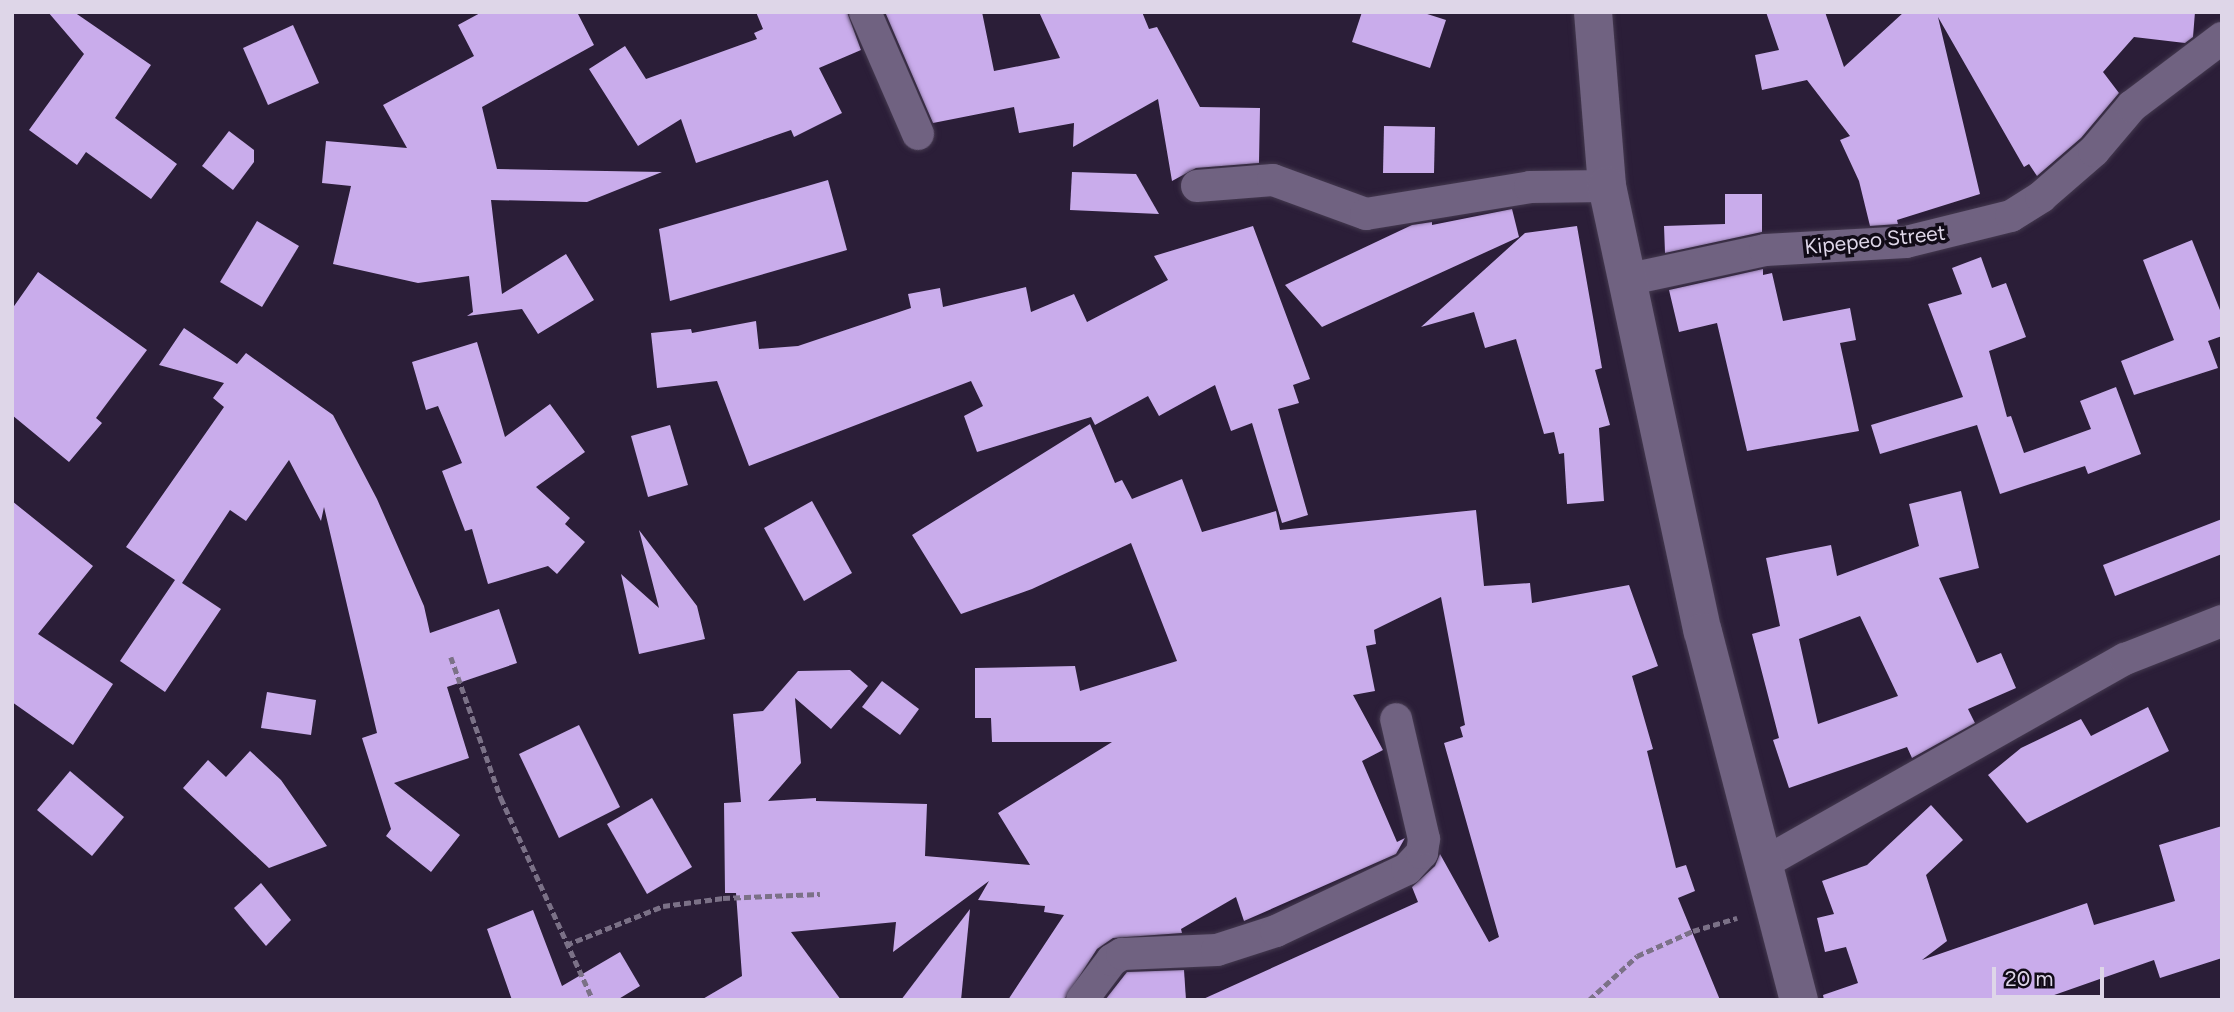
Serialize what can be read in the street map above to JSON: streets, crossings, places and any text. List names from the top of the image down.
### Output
{
  "streets": {
    "street": ["Kipepeo Street"]
  },
  "scale_bar": "20 m"
}
